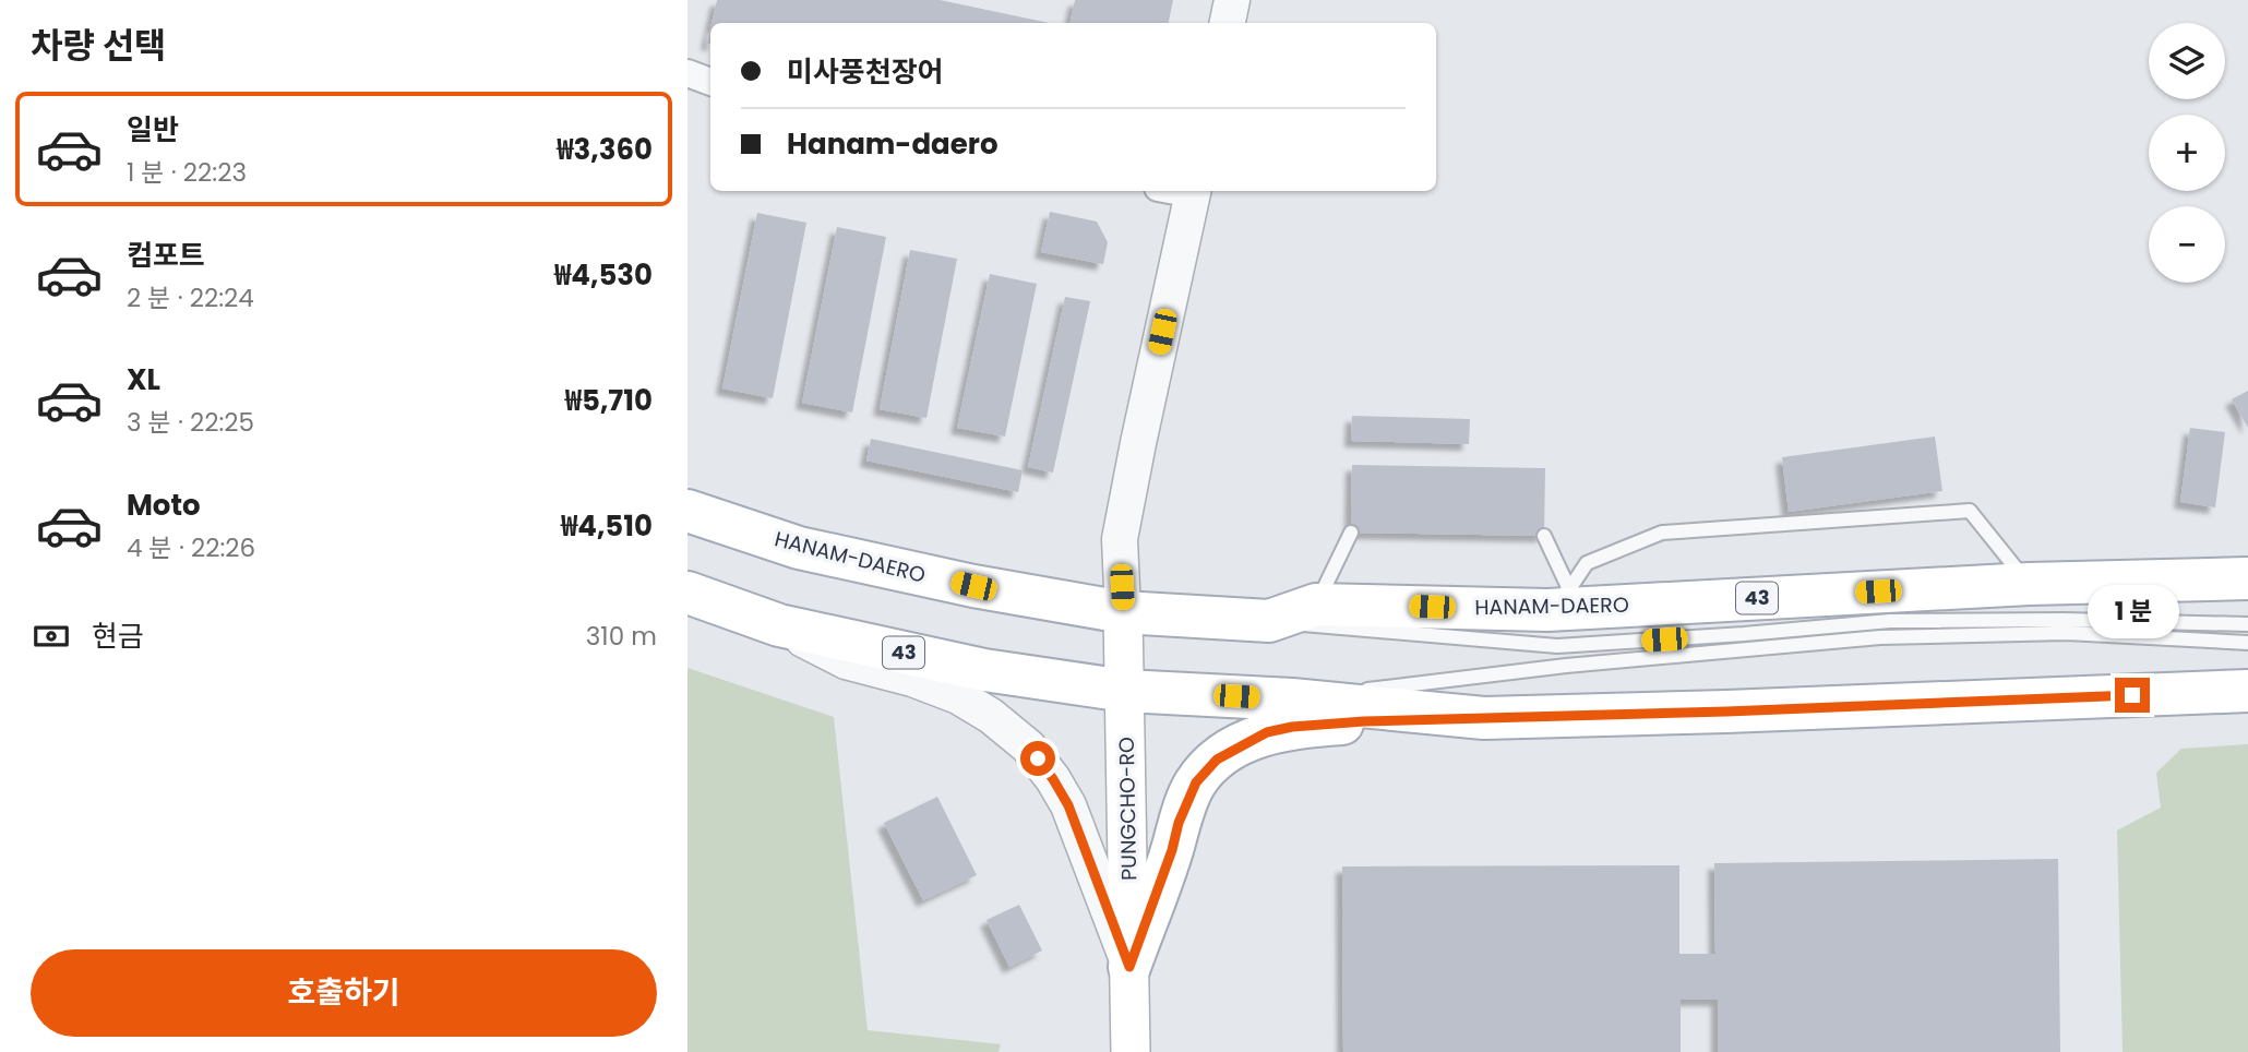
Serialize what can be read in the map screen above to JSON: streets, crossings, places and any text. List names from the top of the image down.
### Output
{
  "streets": {
    "main road": ["HANAM-DAERO", "43", "PUNGCHO-RO"]
  },
  "crossings": [
    ["HANAM-DAERO", "PUNGCHO-RO"],
    ["43", "PUNGCHO-RO"]
  ],
  "page": {
    "heading": "차량 선택",
    "map_buttons": ["+", "−"],
    "banner": ["미사풍천장어", "Hanam-daero"],
    "list": [
      {
        "name": "일반",
        "note": "1 분 · 22:23",
        "value": "₩3,360"
      },
      {
        "name": "컴포트",
        "note": "2 분 · 22:24",
        "value": "₩4,530"
      },
      {
        "name": "XL",
        "note": "3 분 · 22:25",
        "value": "₩5,710"
      },
      {
        "name": "Moto",
        "note": "4 분 · 22:26",
        "value": "₩4,510"
      }
    ],
    "bubble": "1 분",
    "pay": ["현금", "310 m"],
    "buttons": "호출하기"
  }
}
